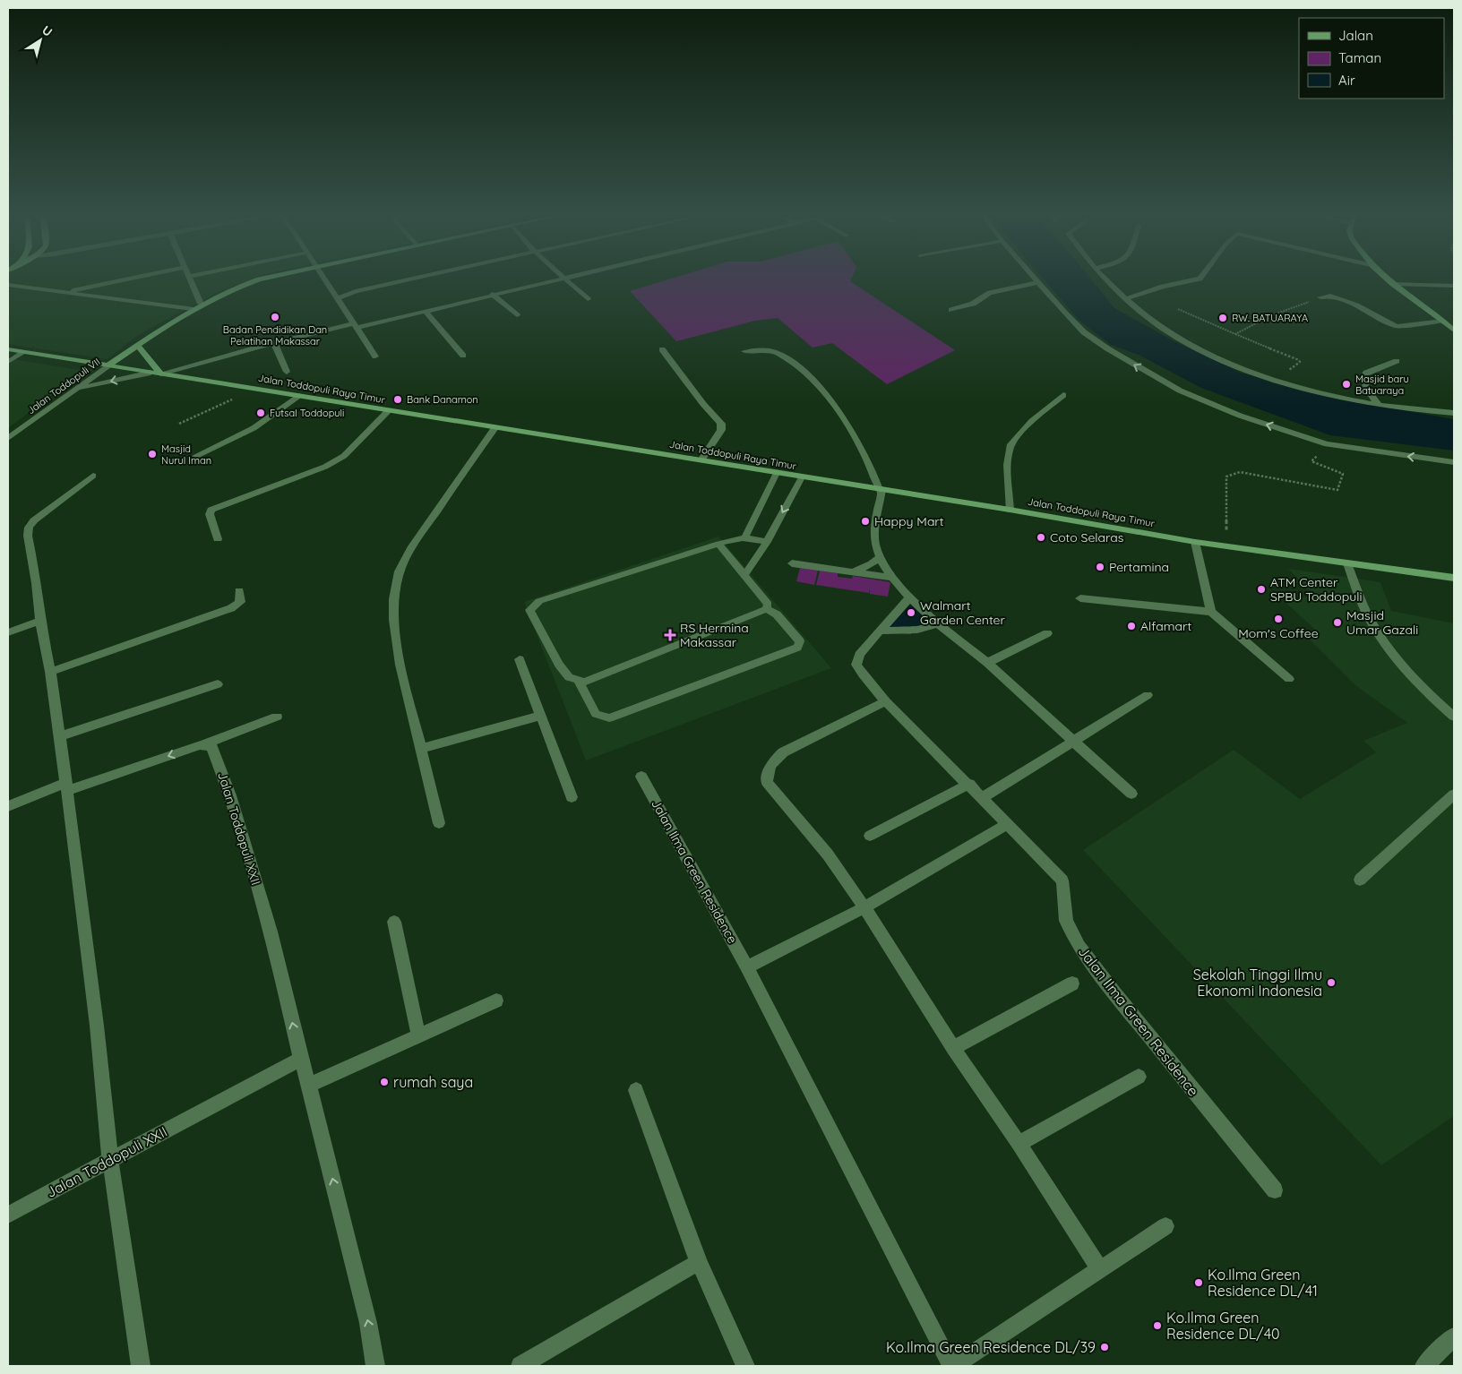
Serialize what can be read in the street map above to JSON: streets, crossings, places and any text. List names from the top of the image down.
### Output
{
  "streets": {
    "main road": ["Jalan Toddopuli Raya Timur"],
    "street": ["Jalan Toddopuli VII", "Jalan Toddopuli XXII", "Jalan Ilma Green Residence"]
  },
  "crossings": [
    ["Jalan Toddopuli VII", "Jalan Toddopuli Raya Timur"]
  ],
  "one_way": ["Jalan Toddopuli XXII"],
  "places": {
    "other": [
      "Badan Pendidikan Dan Pelatihan Makassar",
      "RW. BATUARAYA",
      "Masjid baru Batuaraya",
      "Bank Danamon",
      "Futsal Toddopuli",
      "Masjid Nurul Iman",
      "Happy Mart",
      "Coto Selaras",
      "Pertamina",
      "ATM Center SPBU Toddopuli",
      "Walmart Garden Center",
      "Mom's Coffee",
      "Masjid Umar Gazali",
      "Alfamart",
      "Sekolah Tinggi Ilmu Ekonomi Indonesia",
      "rumah saya",
      "Ko.Ilma Green Residence DL/41",
      "Ko.Ilma Green Residence DL/40",
      "Ko.Ilma Green Residence DL/39"
    ],
    "health": ["RS Hermina Makassar"]
  },
  "legend": ["Jalan", "Taman", "Air"],
  "north": "top right"
}
